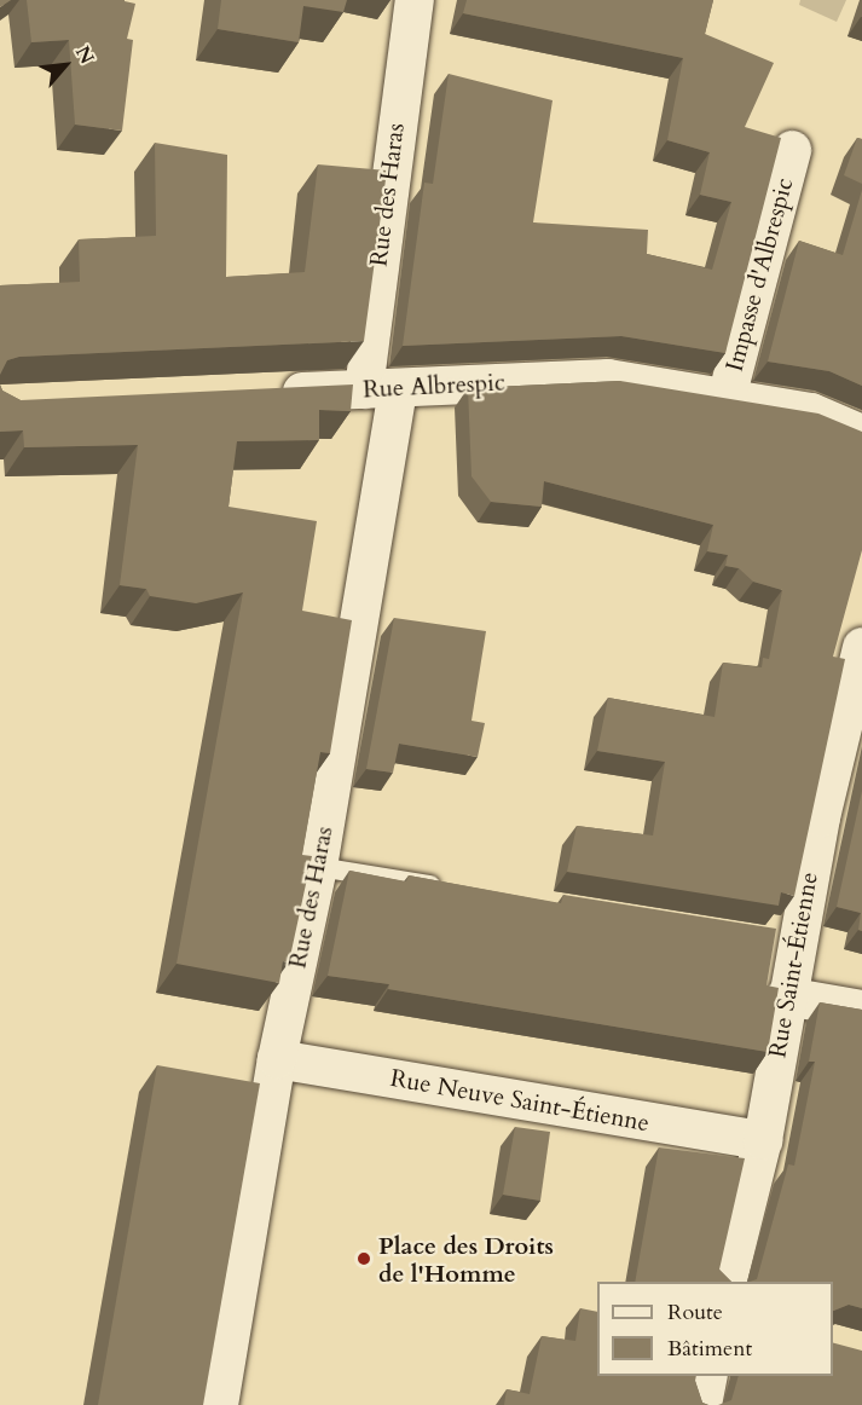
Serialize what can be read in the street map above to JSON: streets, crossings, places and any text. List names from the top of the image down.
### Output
{
  "streets": {
    "street": [
      "Rue des Haras",
      "Impasse d'Albrespic",
      "Rue Albrespic",
      "Rue Saint-Étienne",
      "Rue Neuve Saint-Étienne"
    ]
  },
  "crossings": [
    ["Rue des Haras", "Rue Albrespic"],
    ["Rue des Haras", "Rue Neuve Saint-Étienne"],
    ["Impasse d'Albrespic", "Rue Albrespic"],
    ["Rue Saint-Étienne", "Rue Neuve Saint-Étienne"]
  ],
  "places": ["Place des Droits de l'Homme"],
  "legend": ["Route", "Bâtiment"],
  "north": "top right"
}
